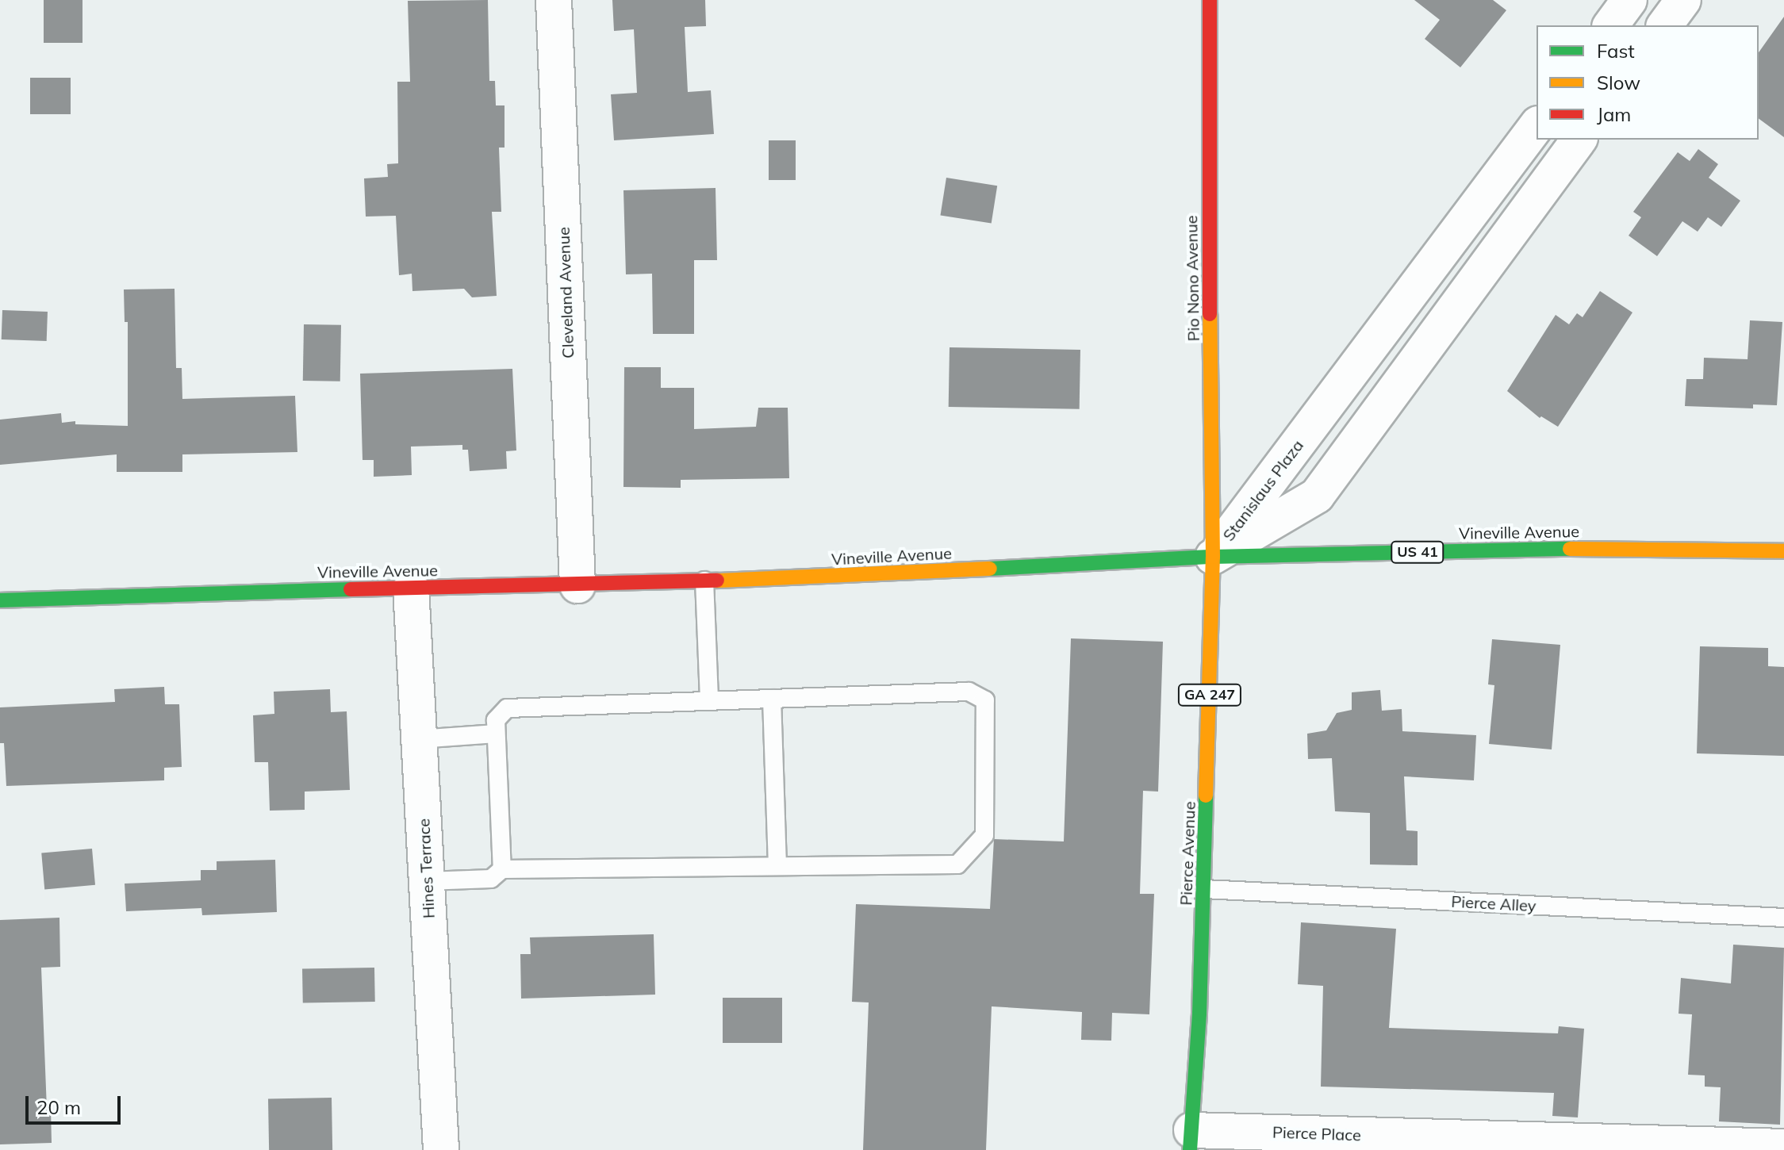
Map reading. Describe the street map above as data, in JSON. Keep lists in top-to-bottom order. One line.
{"streets":{"main road":["Pio Nono Avenue","Vineville Avenue","US 41","GA 247","Pierce Avenue"],"street":["Cleveland Avenue","Stanislaus Plaza","Hines Terrace","Pierce Place"],"lane":["Pierce Alley"]},"crossings":[["Pio Nono Avenue","Stanislaus Plaza"],["Pio Nono Avenue","Vineville Avenue"],["Pio Nono Avenue","Pierce Avenue"],["Cleveland Avenue","Vineville Avenue"],["Stanislaus Plaza","Vineville Avenue"],["Stanislaus Plaza","Pierce Avenue"],["Vineville Avenue","Pierce Avenue"],["Vineville Avenue","Hines Terrace"],["Pierce Avenue","Pierce Alley"],["Pierce Avenue","Pierce Place"]],"legend":["Fast","Slow","Jam"],"scale_bar":"20 m"}
